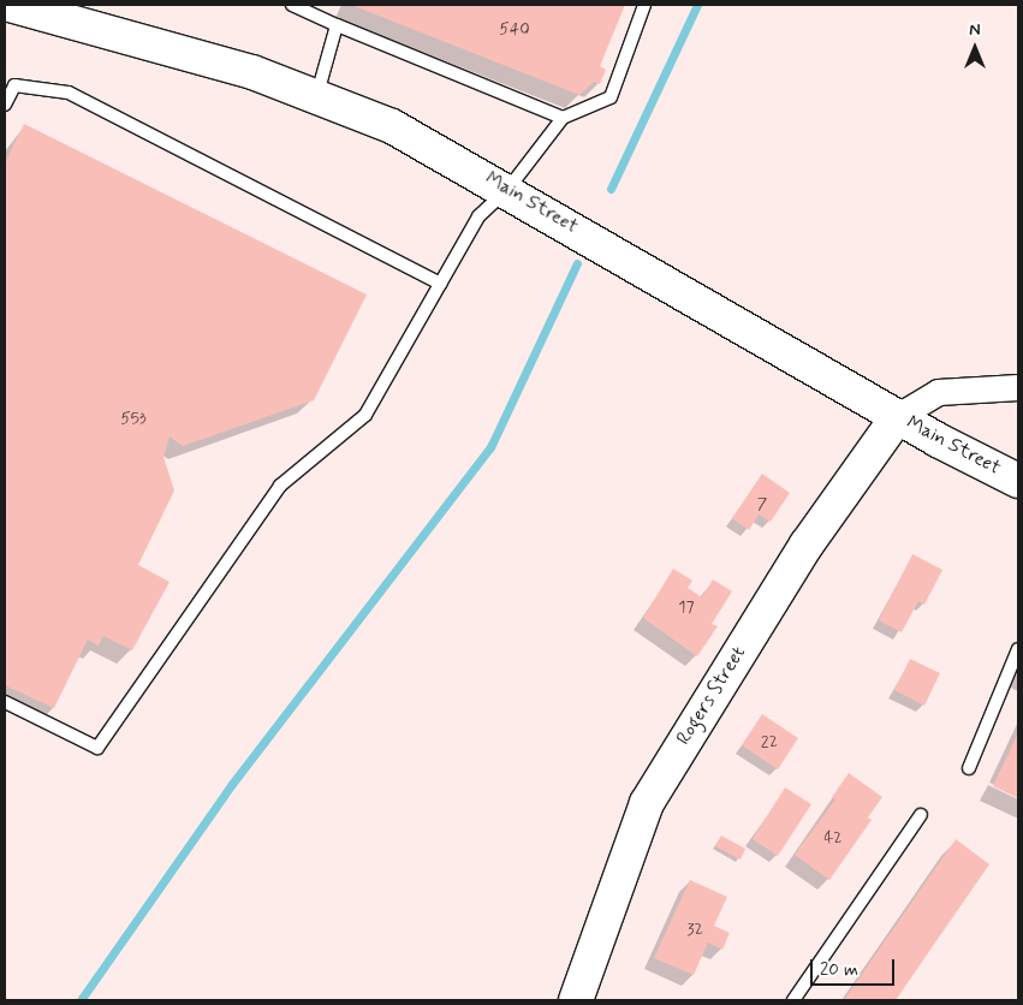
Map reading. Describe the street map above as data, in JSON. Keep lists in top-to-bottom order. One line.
{"streets":{"main road":["Main Street","Rogers Street"]},"crossings":[["Main Street","Rogers Street"]],"house_numbers":["540","553","7","17","22","42","32"],"scale_bar":"20 m","north":"top"}
